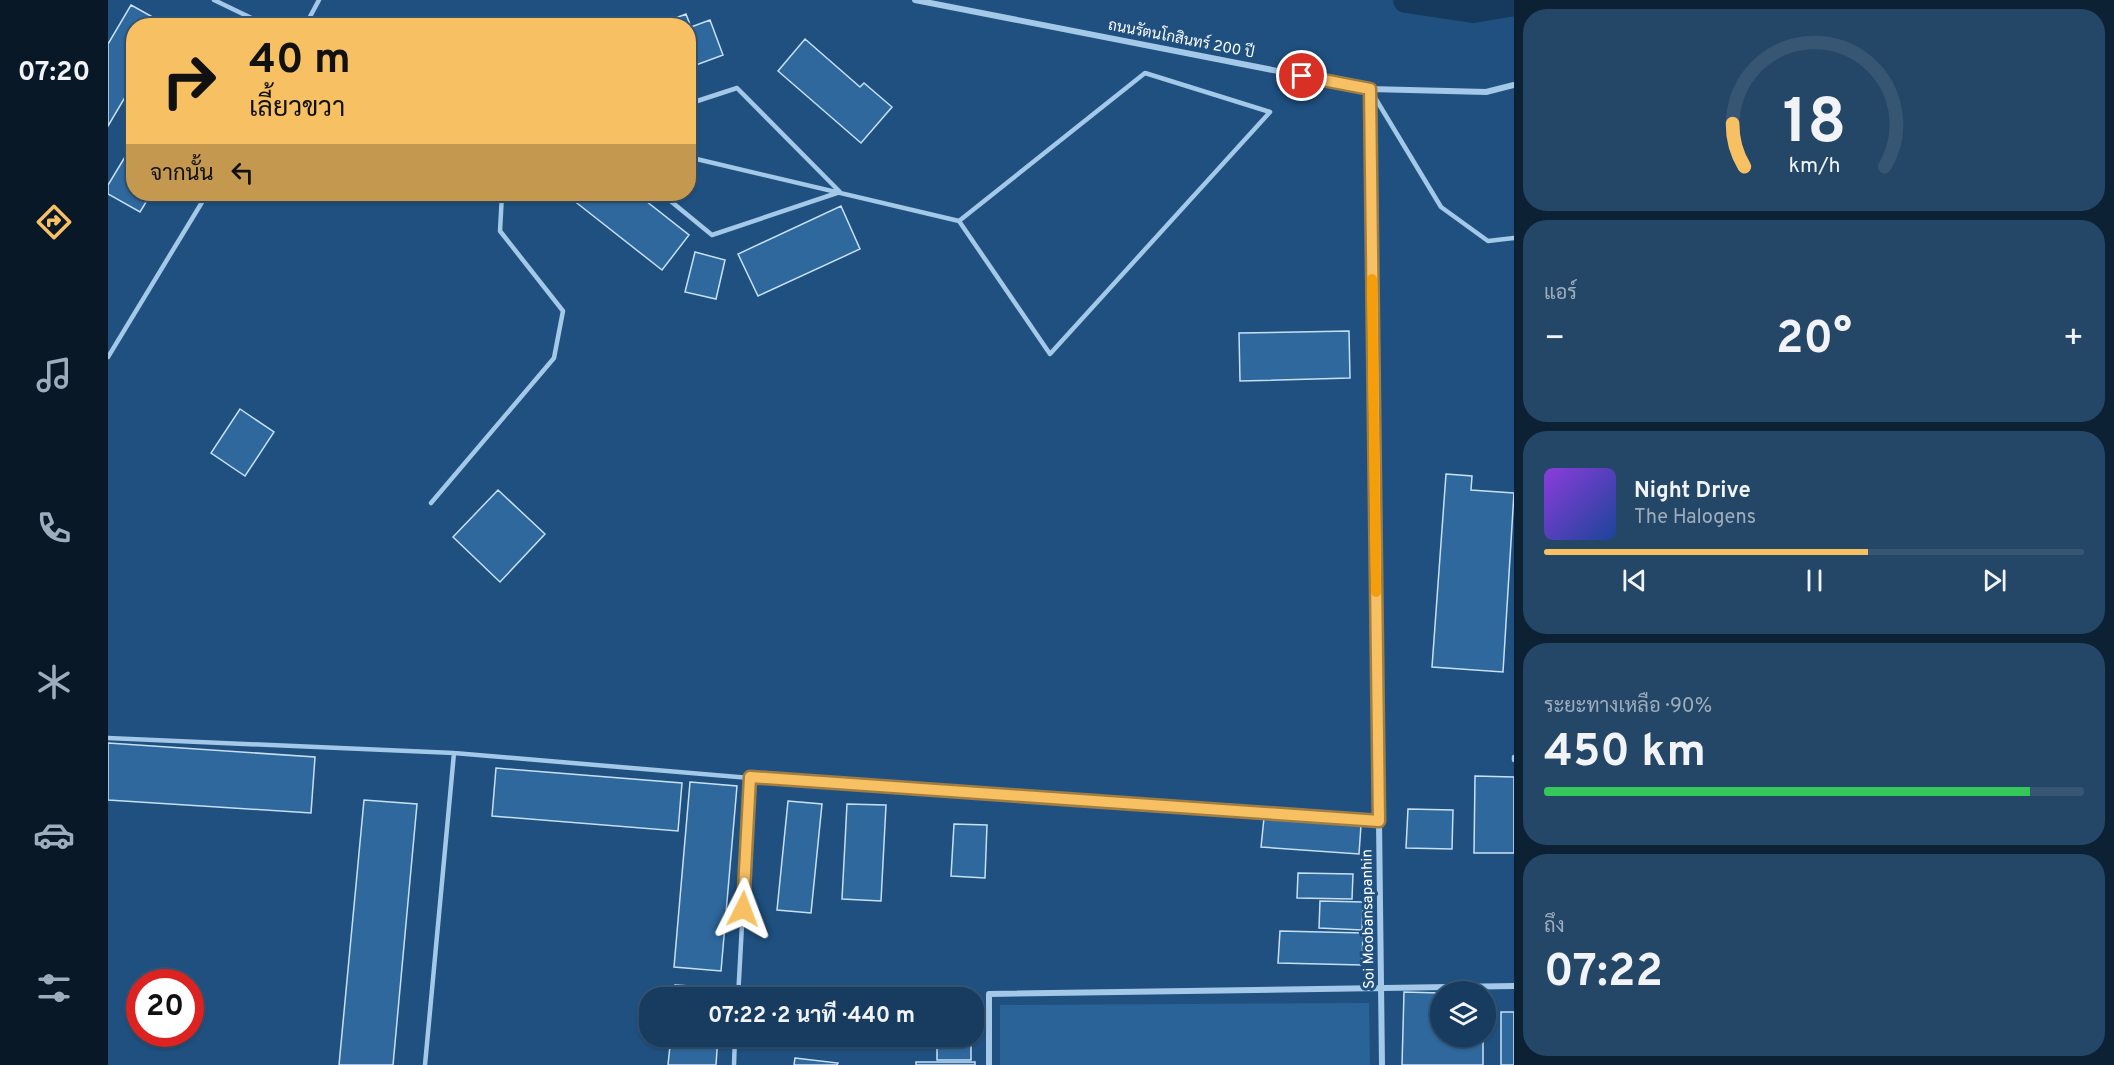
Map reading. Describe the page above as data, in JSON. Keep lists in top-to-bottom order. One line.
{"streets":{"street":["ถนนรัตนโกสินทร์ 200 ปี","Soi Moobansapanhin"]},"crossings":[["ถนนรัตนโกสินทร์ 200 ปี","Soi Moobansapanhin"]],"page":{"tabs":"07:20","turn":["40 m","เลี้ยวขวา"],"then":"จากนั้น","tile":["แอร์",["ระยะทางเหลือ · 90%","450 km"],["ถึง","07:22"]],"heat":["−","20°","+"],"song":["Night Drive","The Halogens"],"limit":"20","trip":"07:22 · 2 นาที · 440 m","gauge":["18","km/h"]}}
